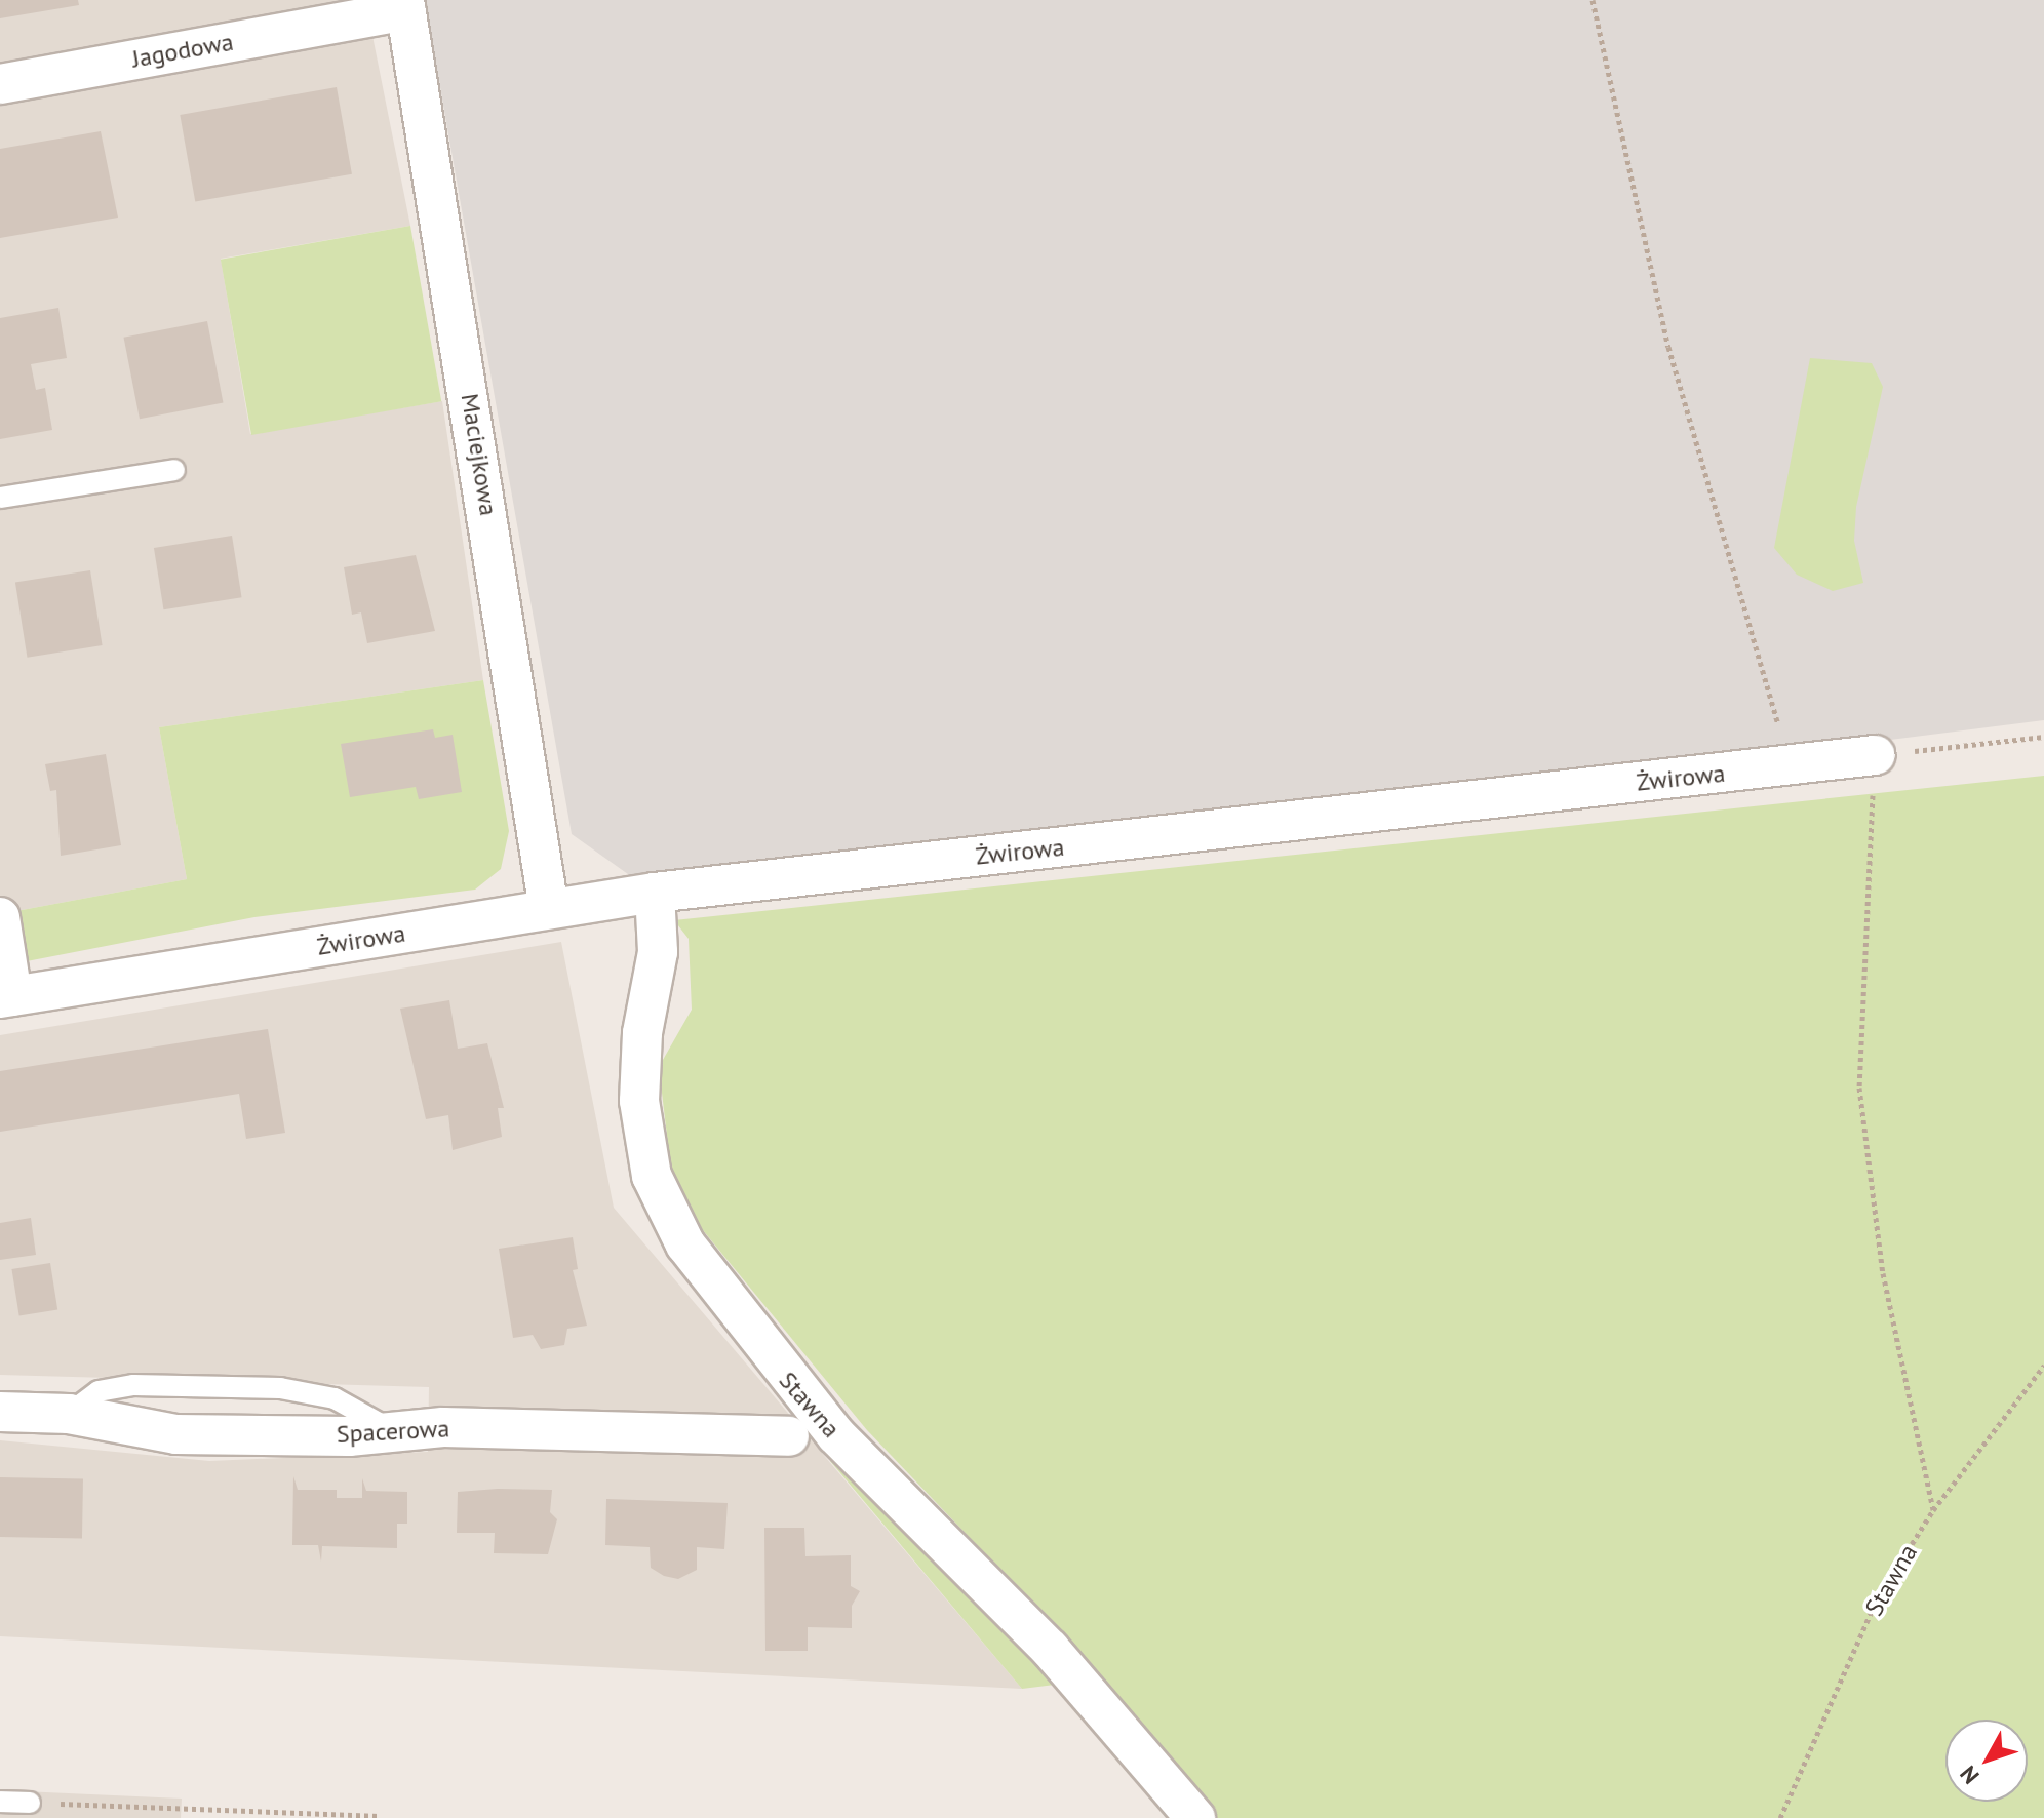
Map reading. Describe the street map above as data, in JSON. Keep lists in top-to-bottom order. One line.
{"streets":{"street":["Jagodowa","Maciejkowa","Żwirowa","Stawna","Spacerowa"]},"crossings":[["Jagodowa","Maciejkowa"],["Maciejkowa","Żwirowa"],["Żwirowa","Stawna"]],"north":"bottom left"}
